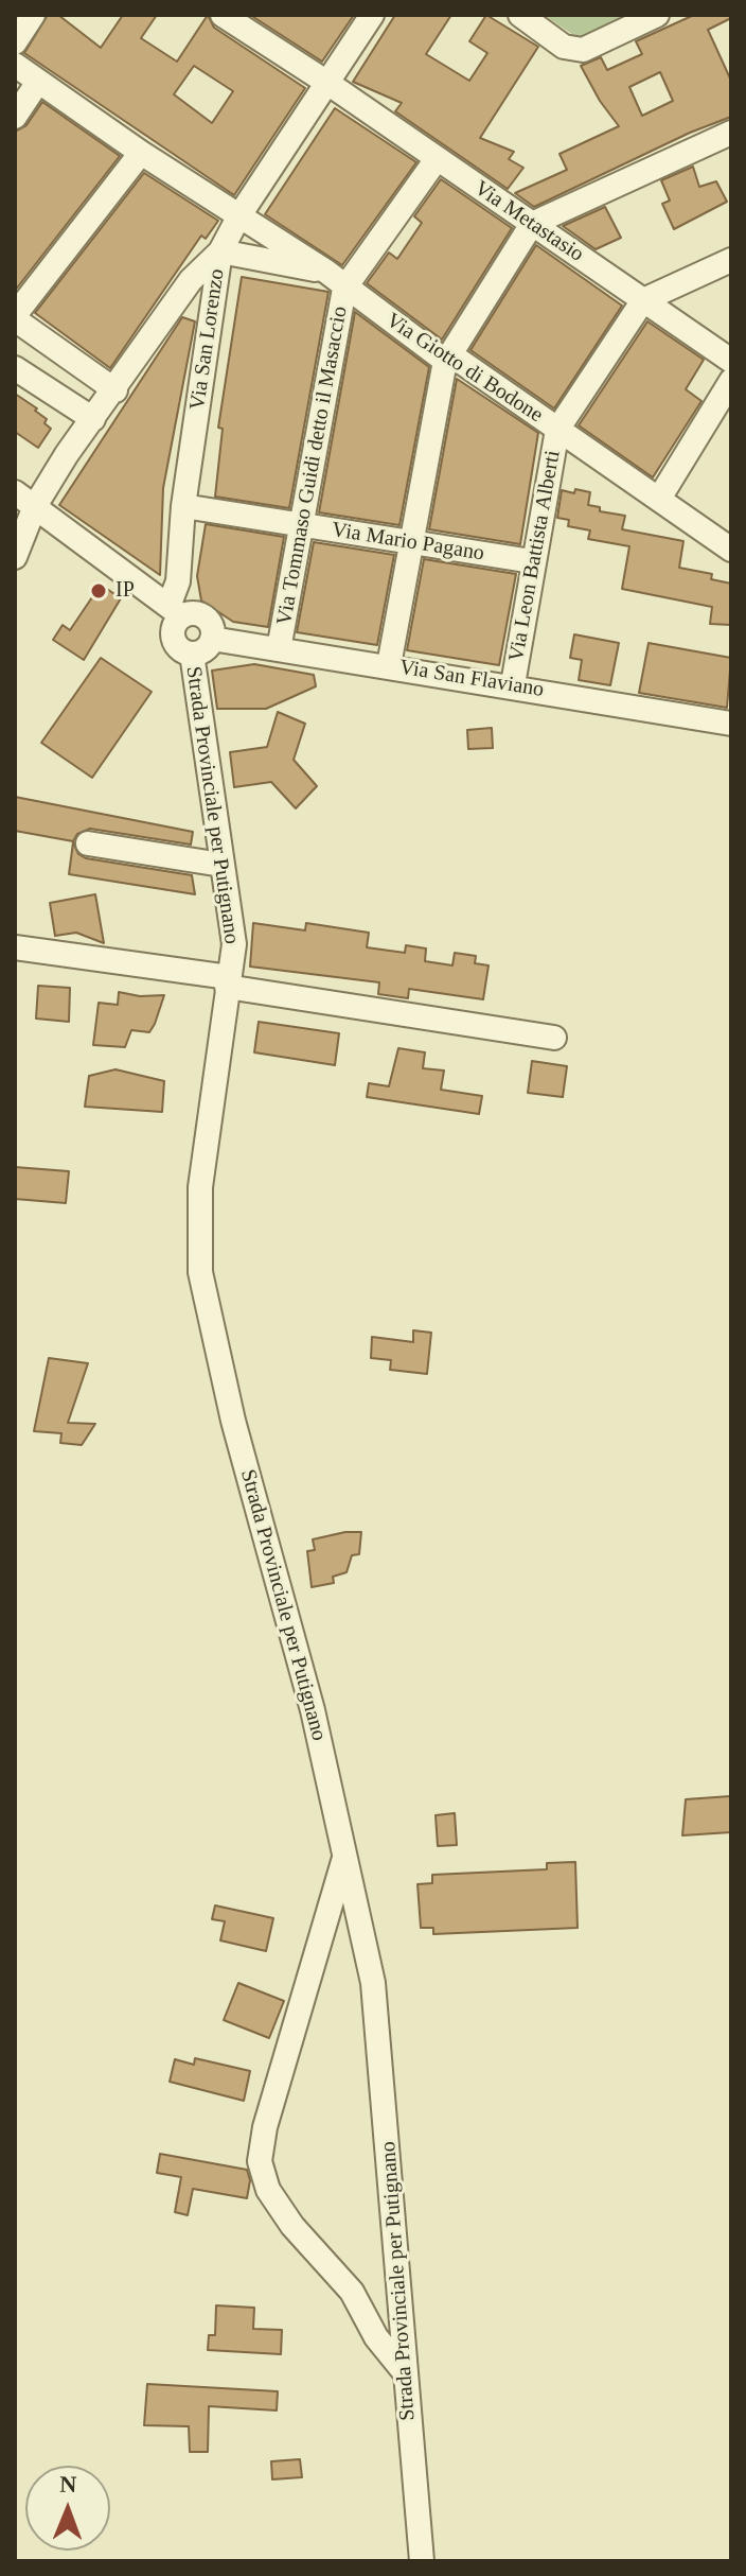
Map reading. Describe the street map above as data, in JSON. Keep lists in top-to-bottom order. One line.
{"streets":{"street":["Via Metastasio","Via San Lorenzo","Via Giotto di Bodone","Via Tommaso Guidi detto il Masaccio","Via Mario Pagano","Via Leon Battista Alberti","Via San Flaviano","Strada Provinciale per Putignano"]},"crossings":[["Via Metastasio","Via San Lorenzo"],["Via Metastasio","Via Tommaso Guidi detto il Masaccio"],["Via Metastasio","Via Leon Battista Alberti"],["Via San Lorenzo","Via Giotto di Bodone"],["Via San Lorenzo","Via Mario Pagano"],["Via Giotto di Bodone","Via Tommaso Guidi detto il Masaccio"],["Via Giotto di Bodone","Via Leon Battista Alberti"],["Via Tommaso Guidi detto il Masaccio","Via Mario Pagano"],["Via Tommaso Guidi detto il Masaccio","Via San Flaviano"],["Via Mario Pagano","Via Leon Battista Alberti"],["Via Leon Battista Alberti","Via San Flaviano"],["Via San Flaviano","Strada Provinciale per Putignano"]],"places":["IP"],"north":"top"}
